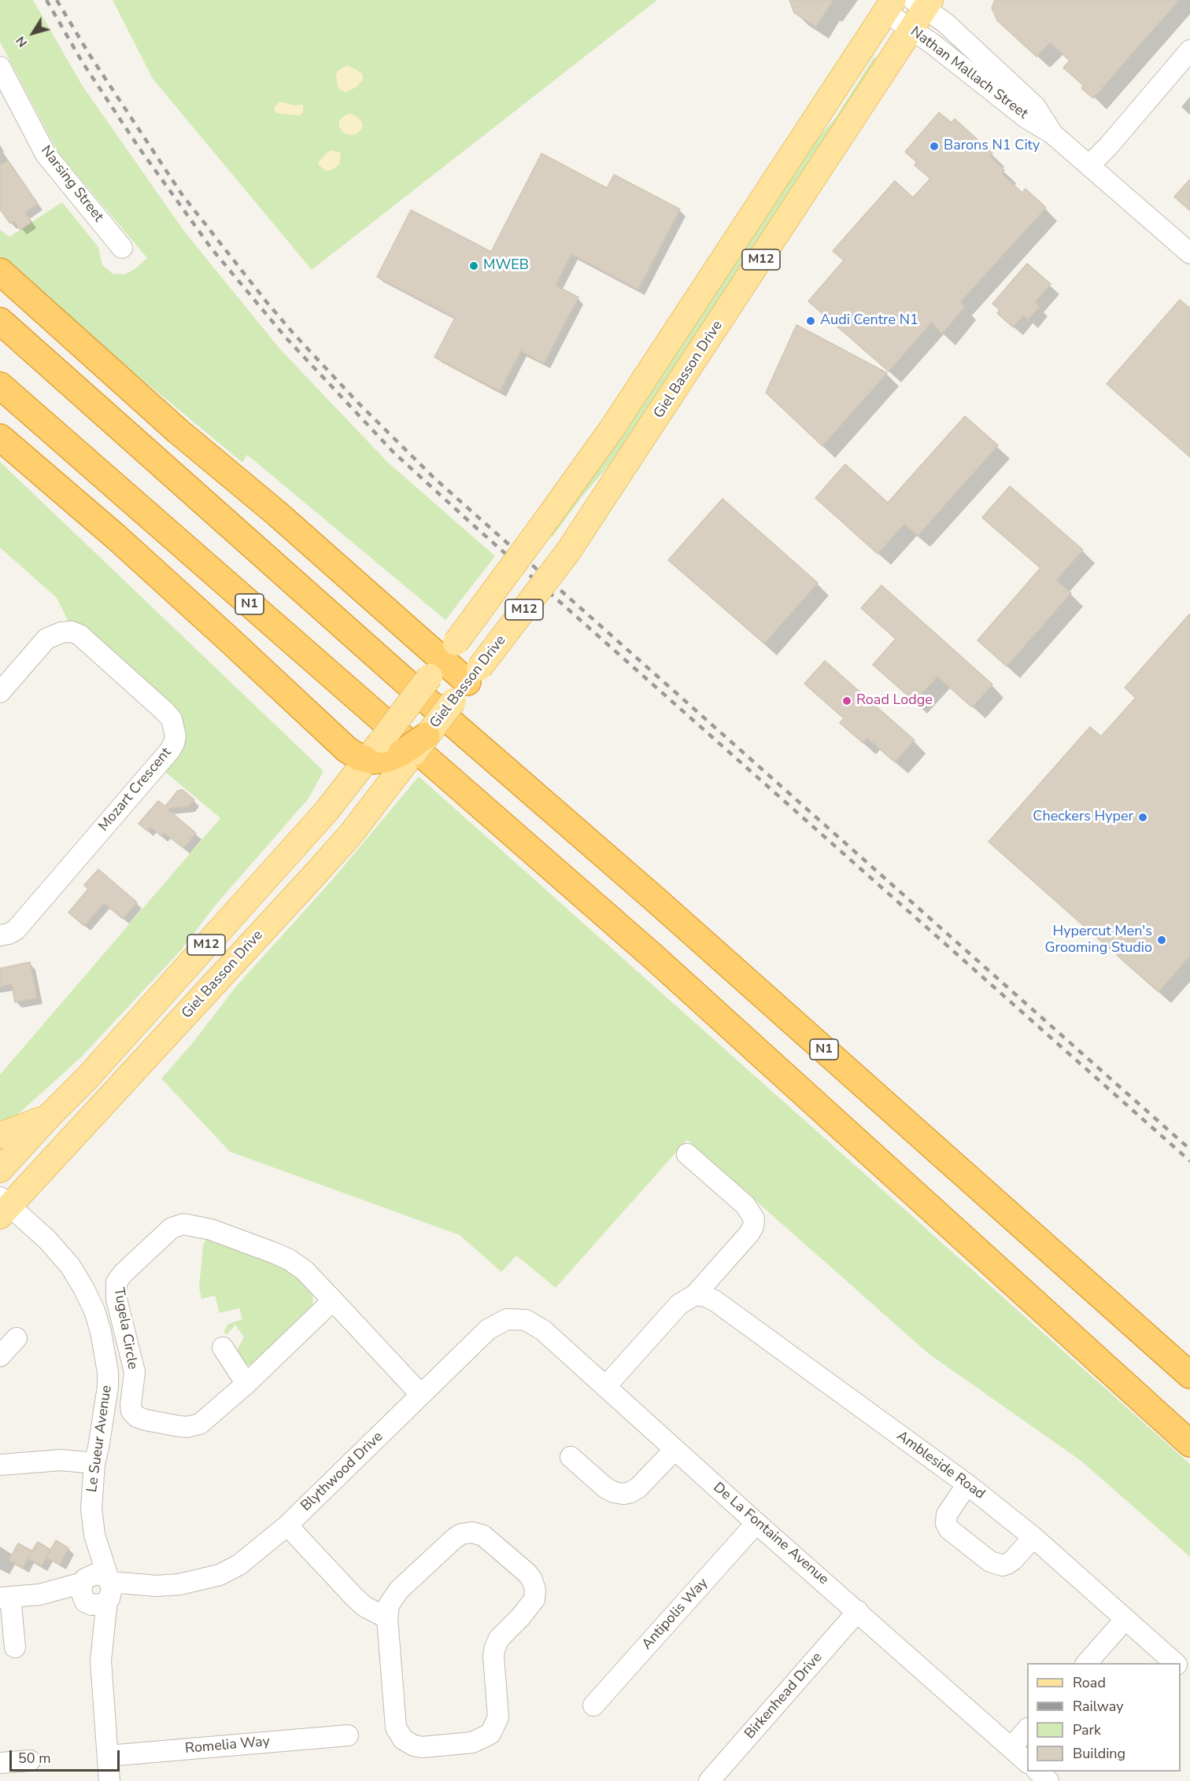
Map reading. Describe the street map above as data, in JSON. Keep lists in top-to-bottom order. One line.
{"streets":{"highway":["N1"],"main road":["M12","Giel Basson Drive"],"street":["Nathan Mallach Street","Narsing Street","Mozart Crescent","Tugela Circle","Le Sueur Avenue","Ambleside Road","Blythwood Drive","De La Fontaine Avenue","Antipolis Way","Birkenhead Drive","Romelia Way"]},"crossings":[["Nathan Mallach Street","Giel Basson Drive"],["Giel Basson Drive","Le Sueur Avenue"],["Tugela Circle","Blythwood Drive"],["Le Sueur Avenue","Blythwood Drive"],["Le Sueur Avenue","Romelia Way"],["Blythwood Drive","De La Fontaine Avenue"],["De La Fontaine Avenue","Antipolis Way"],["De La Fontaine Avenue","Birkenhead Drive"]],"places":["Barons N1 City","MWEB","Audi Centre N1","Road Lodge","Checkers Hyper","Hypercut Men's Grooming Studio"],"legend":["Road","Railway","Park","Building"],"scale_bar":"50 m","north":"bottom left"}
